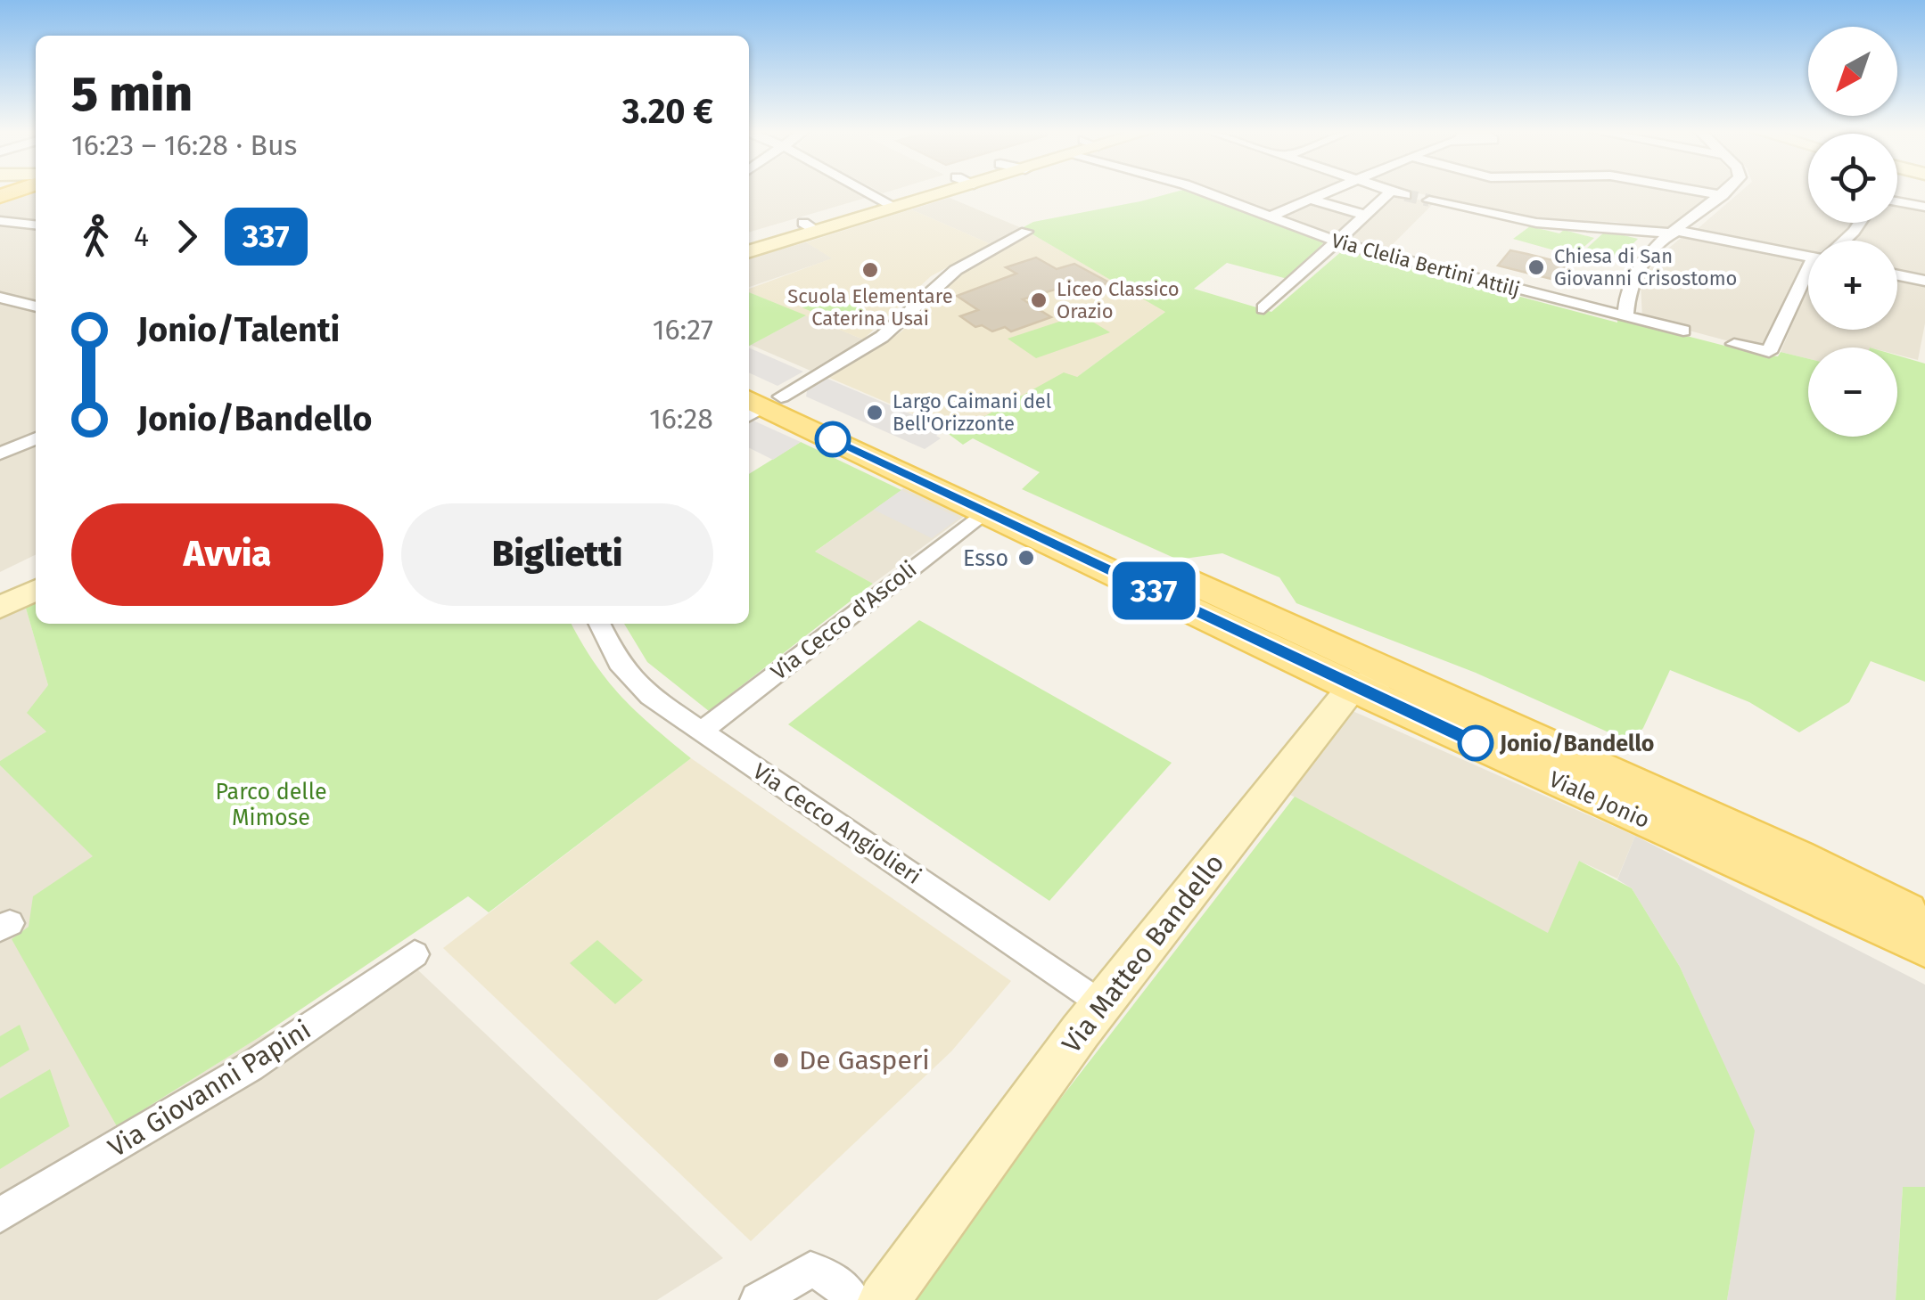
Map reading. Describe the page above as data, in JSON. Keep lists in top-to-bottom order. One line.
{"streets":{"main road":["Viale Jonio"],"street":["Via Clelia Bertini Attilj","Via Cecco d'Ascoli","Via Cecco Angiolieri","Via Matteo Bandello","Via Giovanni Papini"]},"crossings":[["Via Cecco d'Ascoli","Viale Jonio"],["Via Cecco d'Ascoli","Via Cecco Angiolieri"],["Viale Jonio","Via Matteo Bandello"],["Via Cecco Angiolieri","Via Matteo Bandello"]],"parks":["Parco delle Mimose"],"places":["Chiesa di San Giovanni Crisostomo","Scuola Elementare Caterina Usai","Liceo Classico Orazio","Largo Caimani del Bell'Orizzonte","Esso","Jonio/Bandello","De Gasperi"],"lines":["bus line 337"],"north":"bottom left","page":{"on_map":"337","map_buttons":["+","−"],"heading":["5 min","16:23 – 16:28 · Bus","3.20 €"],"legs":["4","337"],"list":[{"name":"Jonio/Talenti","value":"16:27"},{"name":"Jonio/Bandello","value":"16:28"}],"buttons":["Avvia","Biglietti"]}}
